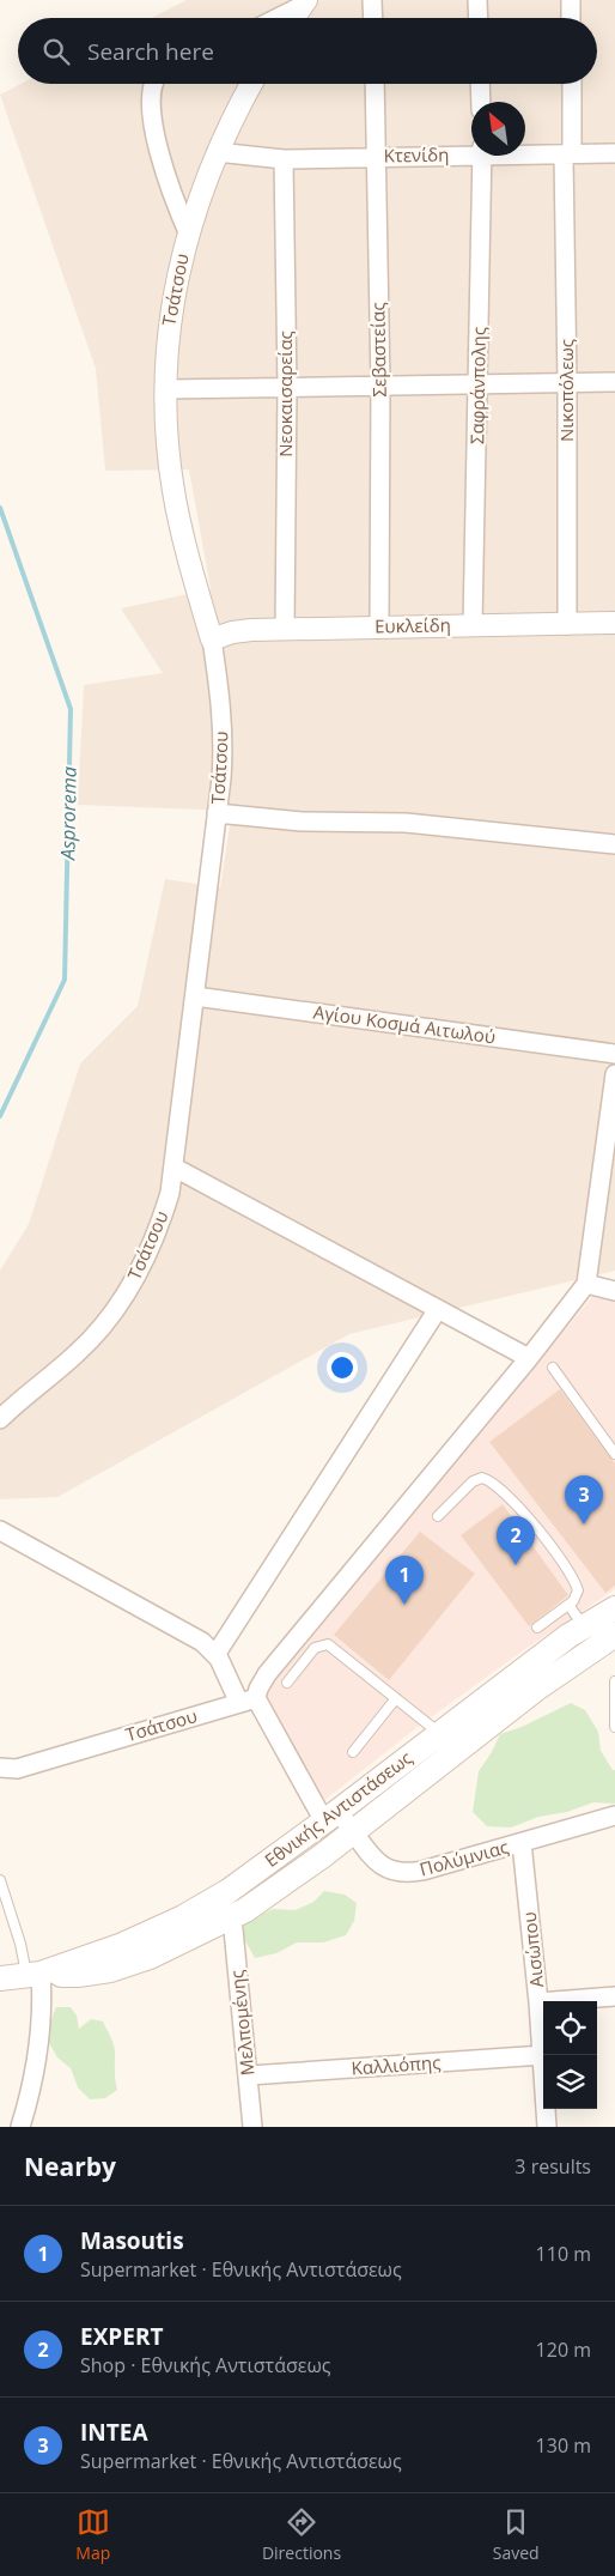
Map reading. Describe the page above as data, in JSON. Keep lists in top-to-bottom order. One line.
{"streets":{"main road":["Εθνικής Αντιστάσεως"],"street":["Κτενίδη","Τσάτσου","Σεβαστείας","Σαφράνπολης","Νικοπόλεως","Νεοκαισαρείας","Ευκλείδη","Αγίου Κοσμά Αιτωλού","Πολύμνιας","Αισώπου","Μελπομένης","Καλλιόπης"]},"crossings":[["Κτενίδη","Τσάτσου"],["Κτενίδη","Σεβαστείας"],["Κτενίδη","Νικοπόλεως"],["Κτενίδη","Νεοκαισαρείας"],["Τσάτσου","Ευκλείδη"],["Τσάτσου","Αγίου Κοσμά Αιτωλού"],["Σεβαστείας","Ευκλείδη"],["Σαφράνπολης","Ευκλείδη"],["Νικοπόλεως","Ευκλείδη"],["Νεοκαισαρείας","Ευκλείδη"],["Εθνικής Αντιστάσεως","Πολύμνιας"],["Εθνικής Αντιστάσεως","Μελπομένης"],["Πολύμνιας","Αισώπου"],["Αισώπου","Καλλιόπης"],["Μελπομένης","Καλλιόπης"]],"water":["Asprorema"],"north":"top left","page":{"search":"Search here","pins":["3","2","1"],"heading":["Nearby","3 results"],"list":[{"mark":"1","name":"Masoutis","note":"Supermarket · Εθνικής Αντιστάσεως","value":"110 m"},{"mark":"2","name":"EXPERT","note":"Shop · Εθνικής Αντιστάσεως","value":"120 m"},{"mark":"3","name":"INTEA","note":"Supermarket · Εθνικής Αντιστάσεως","value":"130 m"}],"nav":["Map","Directions","Saved"]}}
